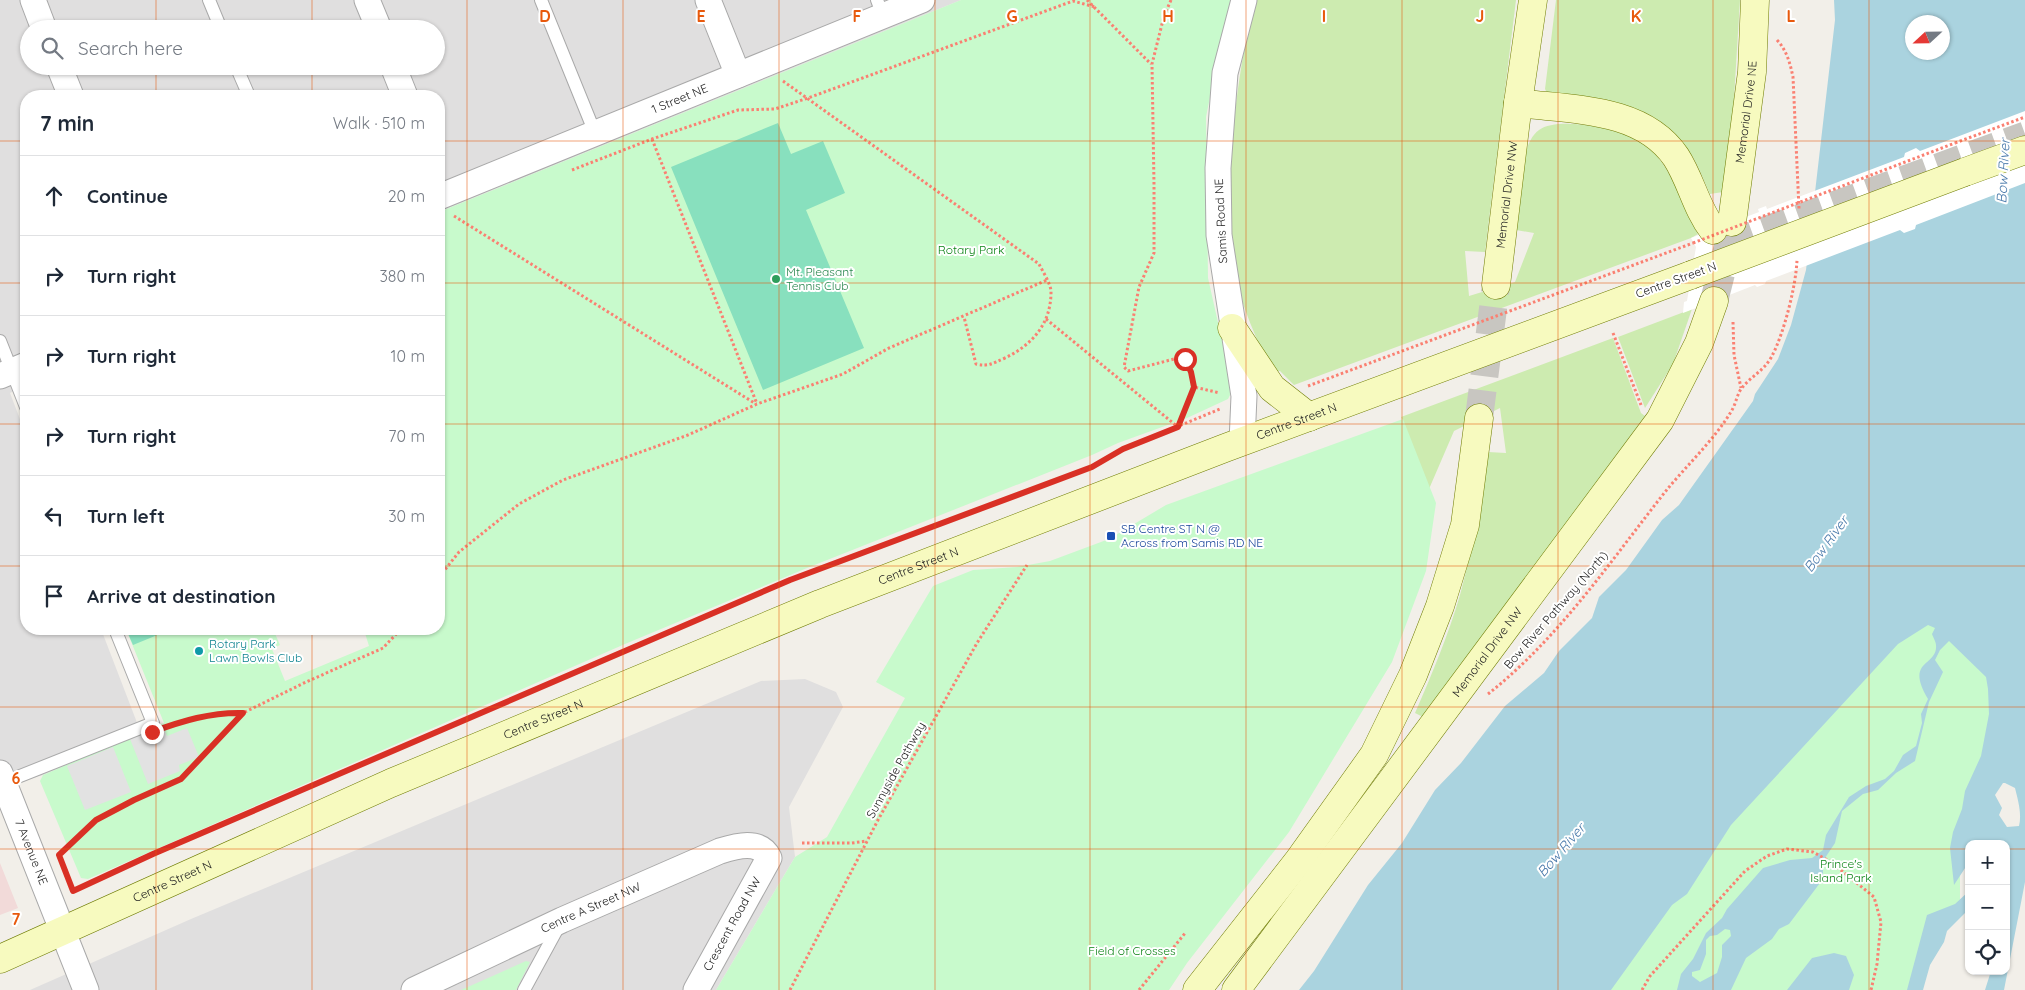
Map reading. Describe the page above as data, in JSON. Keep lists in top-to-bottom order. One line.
{"streets":{"main road":["Memorial Drive NE","Memorial Drive NW","Centre Street N"],"street":["1 Street NE","Samis Road NE","7 Avenue NE","Centre A Street NW","Crescent Road NW"],"path":["Bow River Pathway (North)","Sunnyside Pathway"]},"crossings":[["Memorial Drive NW","Bow River Pathway (North)"],["Samis Road NE","Centre Street N"],["Centre Street N","7 Avenue NE"],["Centre A Street NW","Crescent Road NW"]],"water":["Bow River"],"parks":["Rotary Park","Prince's Island Park","Field of Crosses"],"places":{"other":["Mt. Pleasant Tennis Club","Rotary Park Lawn Bowls Club"],"transit":["SB Centre ST N @ Across from Samis RD NE"]},"north":"left","page":{"search":"Search here","heading":["7 min","Walk · 510 m"],"list":[["Continue","20 m"],["Turn right","380 m"],["Turn right","10 m"],["Turn right","70 m"],["Turn left","30 m"],"Arrive at destination"],"map_buttons":["+","−"]},"grid":{"columns":["D","E","F","G","H","I","J","K","L"],"rows":["6","7"]}}
